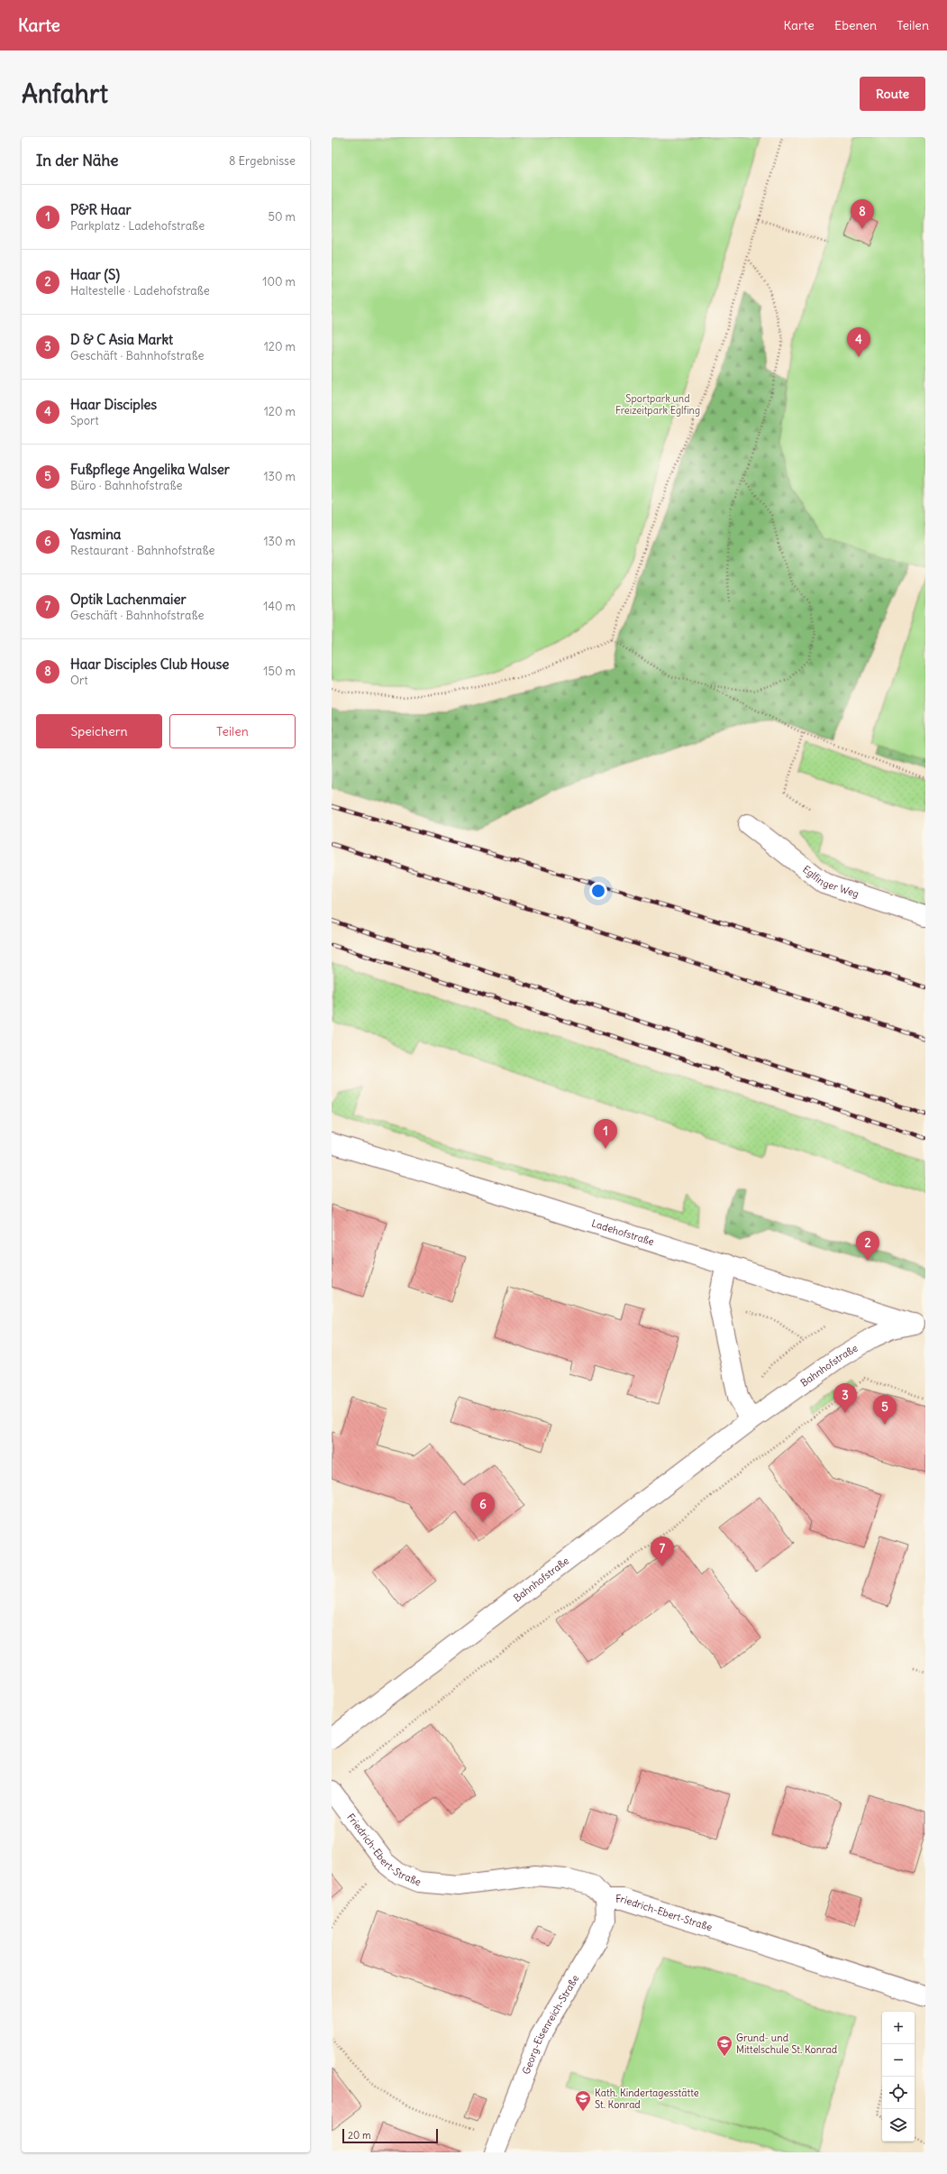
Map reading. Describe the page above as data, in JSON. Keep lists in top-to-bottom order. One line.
{"streets":{"street":["Eglfinger Weg","Ladehofstraße","Bahnhofstraße","Friedrich-Ebert-Straße","Georg-Eisenreich-Straße"]},"crossings":[["Ladehofstraße","Bahnhofstraße"],["Friedrich-Ebert-Straße","Georg-Eisenreich-Straße"]],"parks":["Sportpark und Freizeitpark Eglfing"],"places":{"school or university":["Grund- und Mittelschule St. Konrad","Kath. Kindertagesstätte St. Konrad"]},"scale_bar":"20 m","page":{"header":"Karte","nav":["Karte","Ebenen","Teilen"],"buttons":["Route",["Speichern","Teilen"]],"title":"Anfahrt","heading":["In der Nähe","8 Ergebnisse"],"list":[{"mark":"1","name":"P&R Haar","note":"Parkplatz · Ladehofstraße","value":"50 m"},{"mark":"2","name":"Haar (S)","note":"Haltestelle · Ladehofstraße","value":"100 m"},{"mark":"3","name":"D & C Asia Markt","note":"Geschäft · Bahnhofstraße","value":"120 m"},{"mark":"4","name":"Haar Disciples","note":"Sport","value":"120 m"},{"mark":"5","name":"Fußpflege Angelika Walser","note":"Büro · Bahnhofstraße","value":"130 m"},{"mark":"6","name":"Yasmina","note":"Restaurant · Bahnhofstraße","value":"130 m"},{"mark":"7","name":"Optik Lachenmaier","note":"Geschäft · Bahnhofstraße","value":"140 m"},{"mark":"8","name":"Haar Disciples Club House","note":"Ort","value":"150 m"}],"pins":["8","4","1","2","3","5","6","7"],"map_buttons":["+","−"],"scale":"20 m"}}
